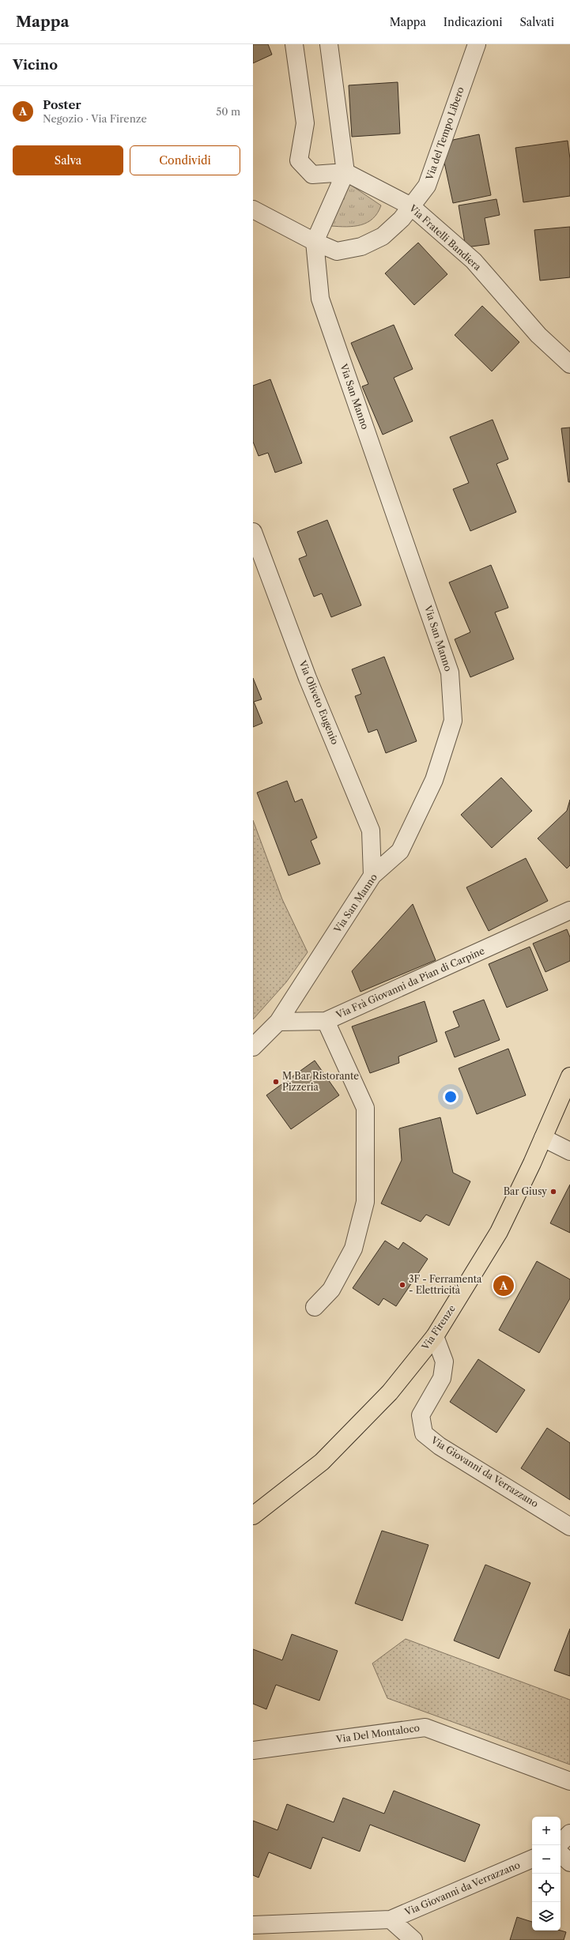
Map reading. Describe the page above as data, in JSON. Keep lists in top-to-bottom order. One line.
{"streets":{"main road":["Via Firenze"],"street":["Via del Tempo Libero","Via Fratelli Bandiera","Via San Manno","Via Oliveto Eugenio","Via Frà Giovanni da Pian di Carpine","Via Giovanni da Verrazzano","Via Del Montaloco"]},"crossings":[["Via del Tempo Libero","Via Fratelli Bandiera"],["Via del Tempo Libero","Via San Manno"],["Via San Manno","Via Oliveto Eugenio"],["Via San Manno","Via Frà Giovanni da Pian di Carpine"],["Via Firenze","Via Giovanni da Verrazzano"]],"places":["M Bar Ristorante Pizzeria","Bar Giusy","3F - Ferramenta - Elettricità"],"page":{"header":"Mappa","nav":["Mappa","Indicazioni","Salvati"],"heading":"Vicino","list":[{"mark":"A","name":"Poster","note":"Negozio · Via Firenze","value":"50 m"}],"buttons":["Salva","Condividi"],"pins":"A","map_buttons":["+","−"]}}
